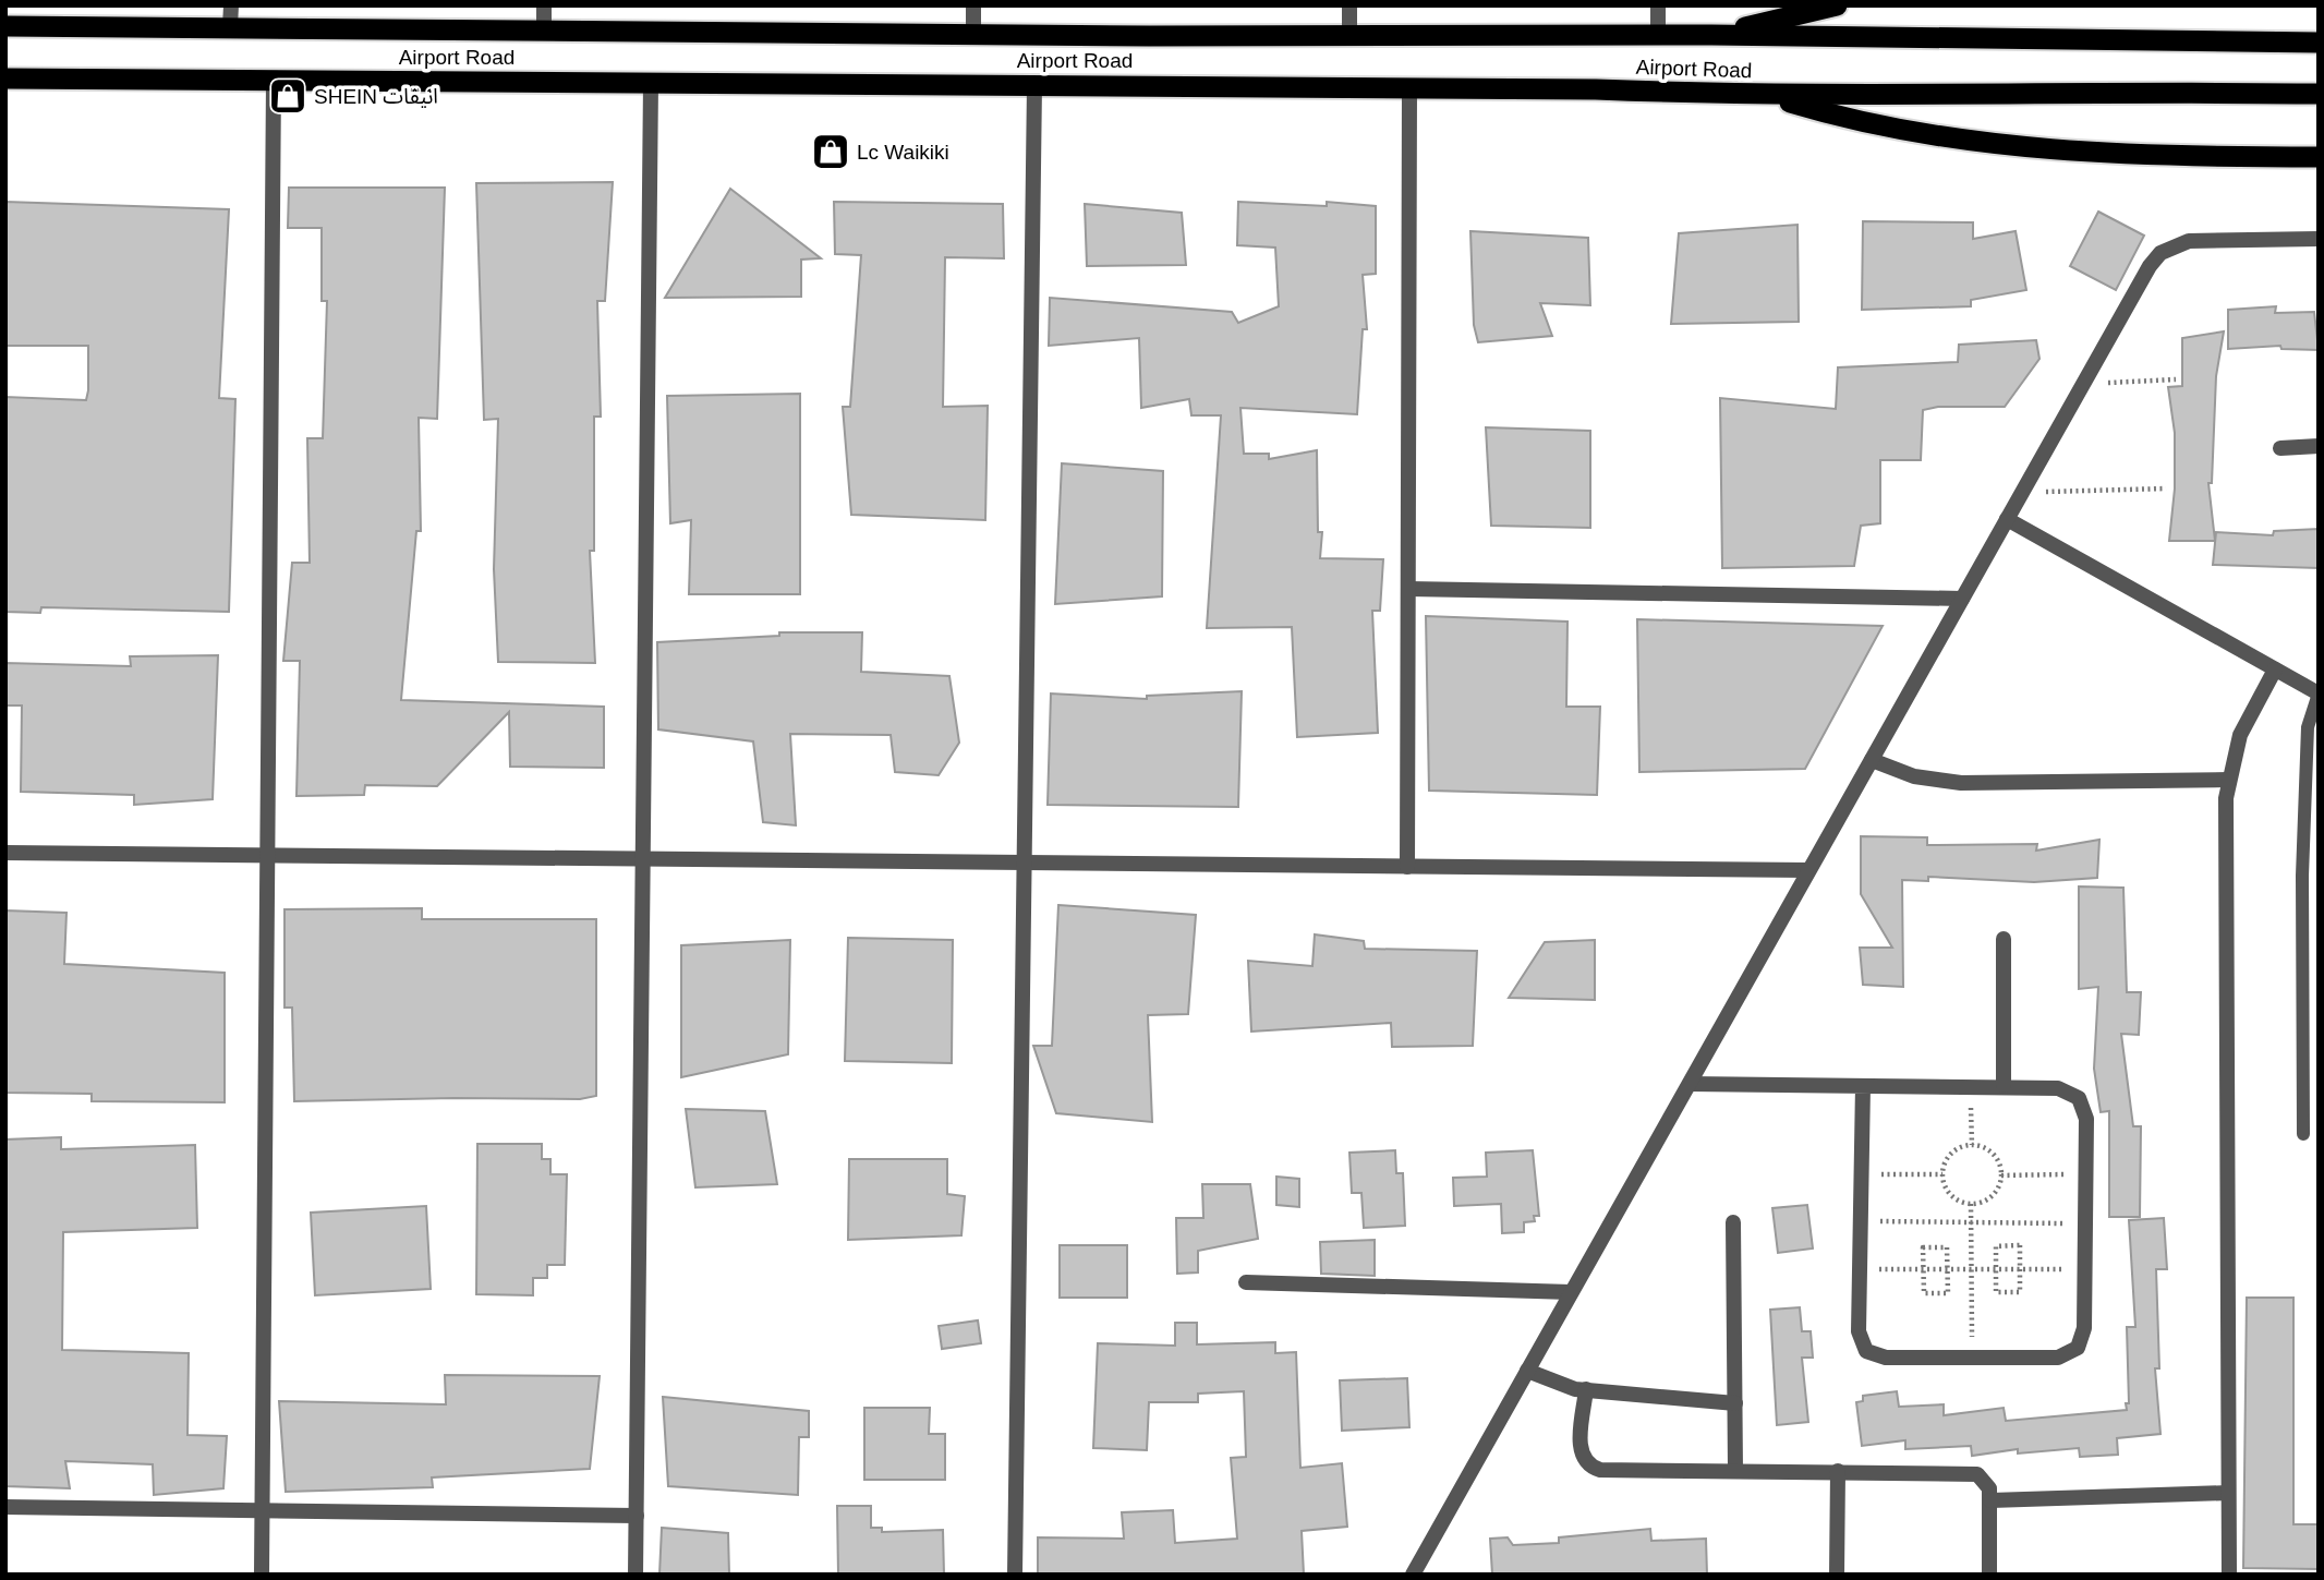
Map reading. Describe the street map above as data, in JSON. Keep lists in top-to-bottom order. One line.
{"streets":{"highway":["Airport Road"]},"places":{"shop":["SHEIN انيقات","Lc Waikiki"]}}
